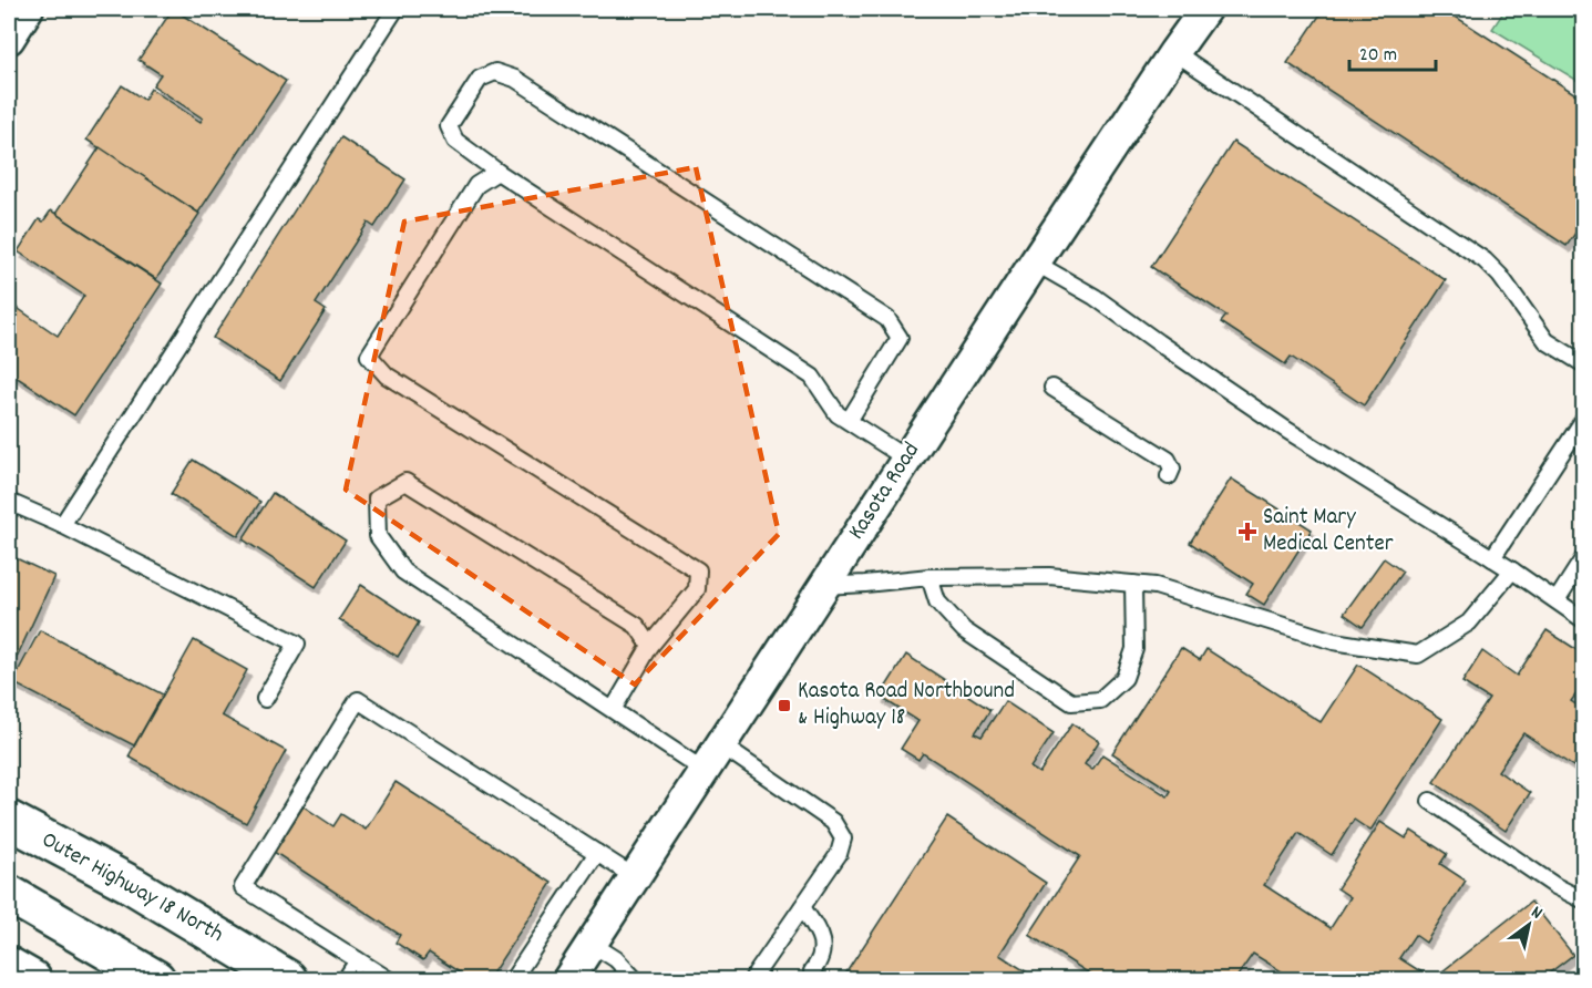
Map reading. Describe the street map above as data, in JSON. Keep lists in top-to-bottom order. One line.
{"streets":{"street":["Kasota Road","Outer Highway 18 North"]},"places":{"health":["Saint Mary Medical Center"],"transit":["Kasota Road Northbound & Highway 18"]},"scale_bar":"20 m","north":"top right"}
